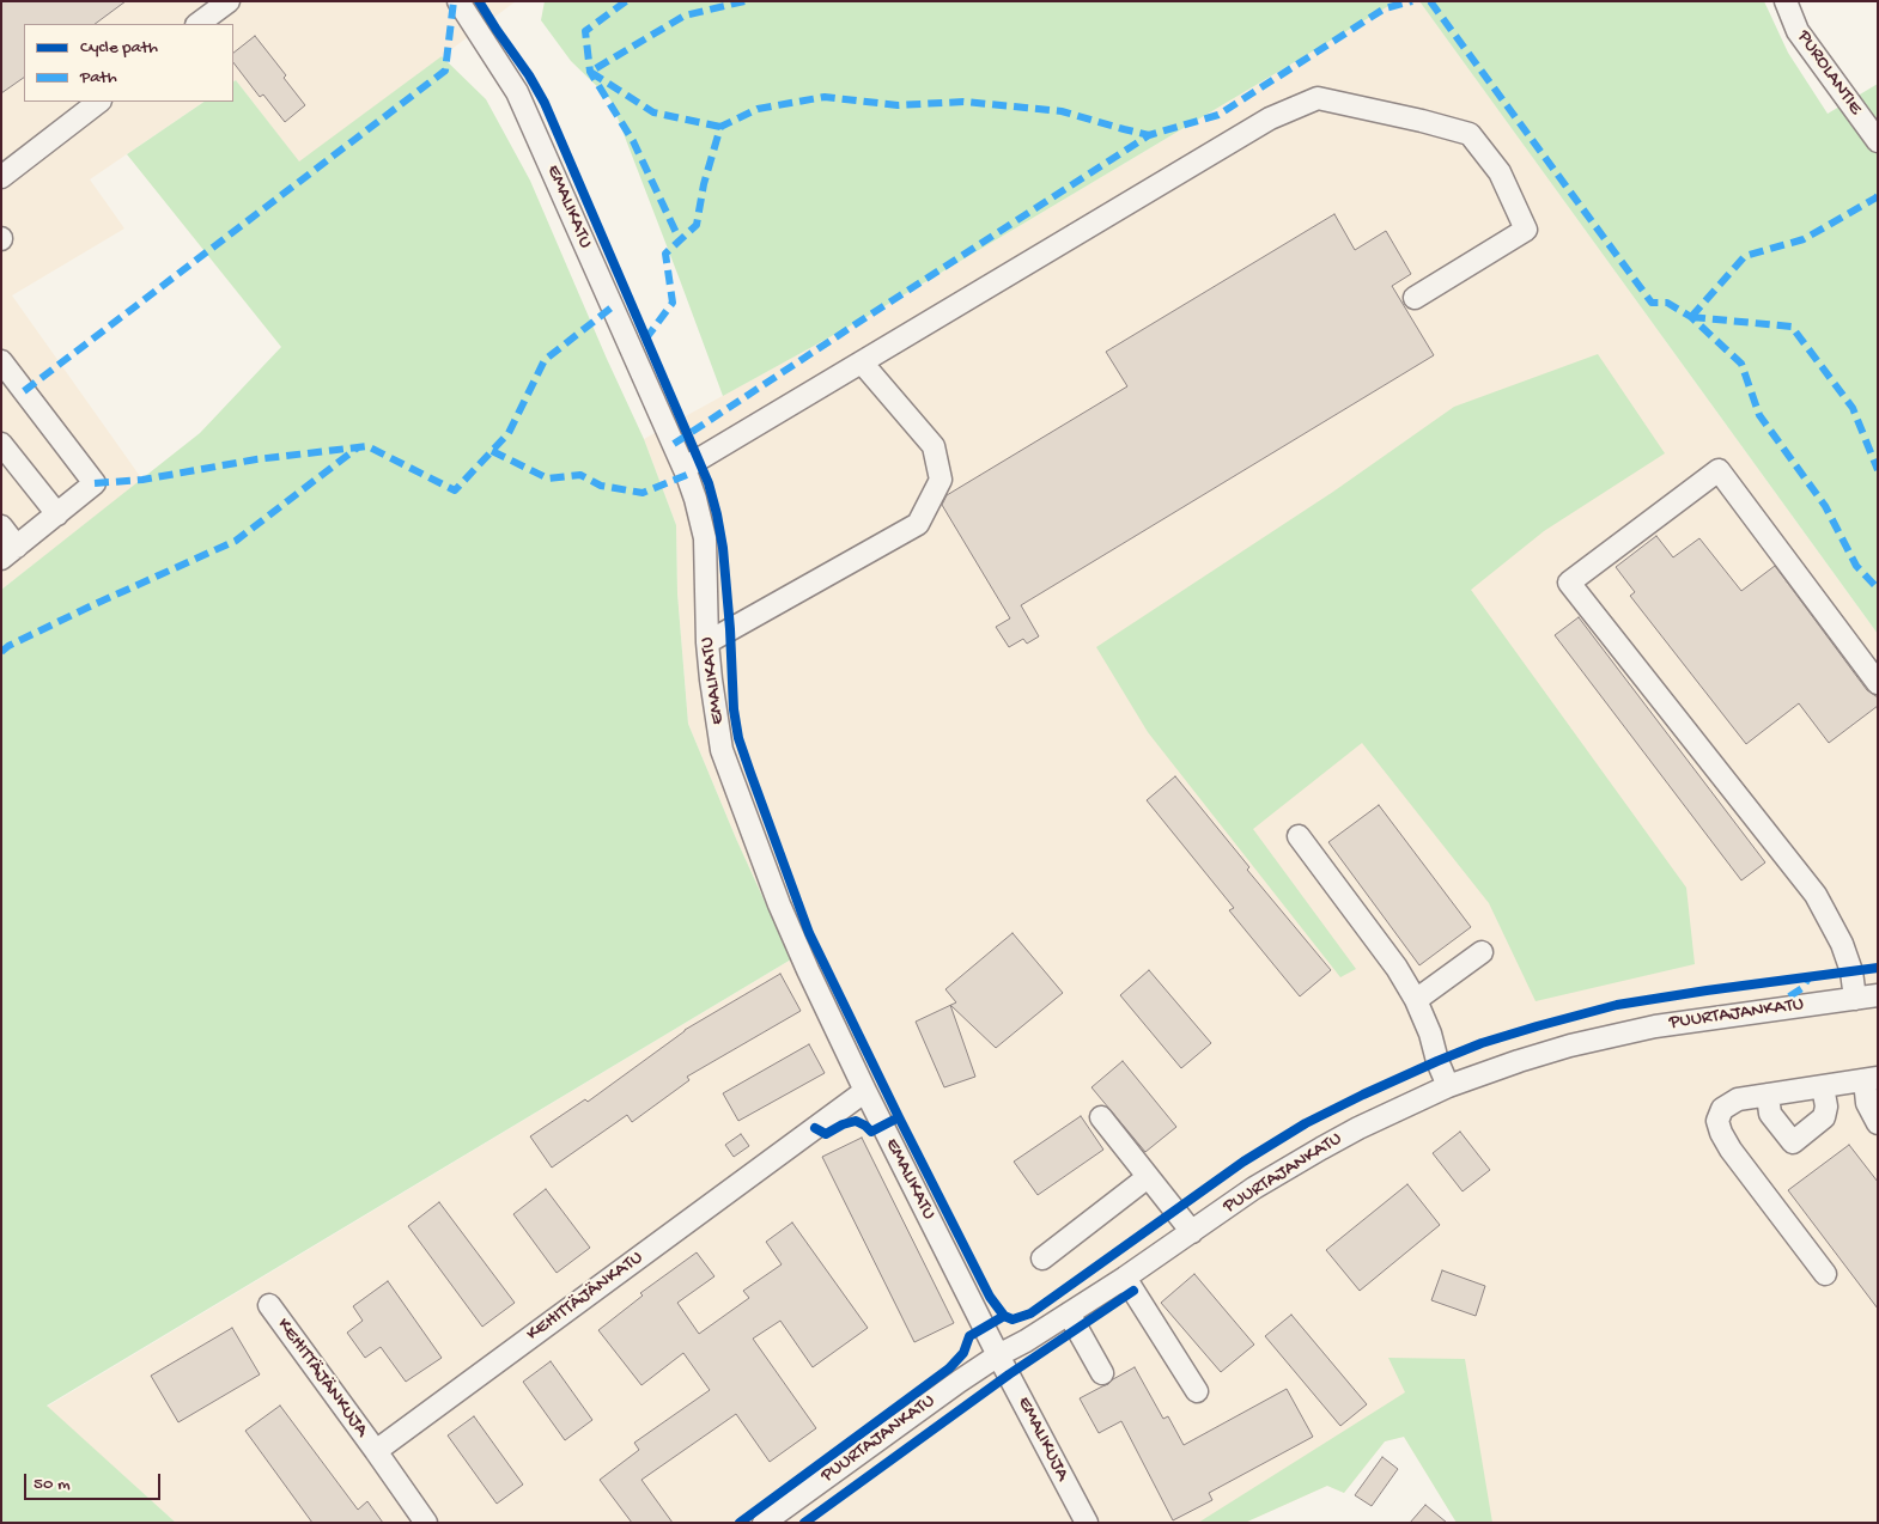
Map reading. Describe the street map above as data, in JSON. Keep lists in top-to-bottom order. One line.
{"streets":{"street":["PUROLANTIE","EMALIKATU","PUURTAJANKATU","KEHITTÄJÄNKATU","KEHITTÄJÄNKUJA","EMALIKUJA"]},"crossings":[["EMALIKATU","PUURTAJANKATU"],["EMALIKATU","KEHITTÄJÄNKATU"],["EMALIKATU","EMALIKUJA"],["PUURTAJANKATU","EMALIKUJA"],["KEHITTÄJÄNKATU","KEHITTÄJÄNKUJA"]],"legend":["Cycle path","Path"],"scale_bar":"50 m"}
